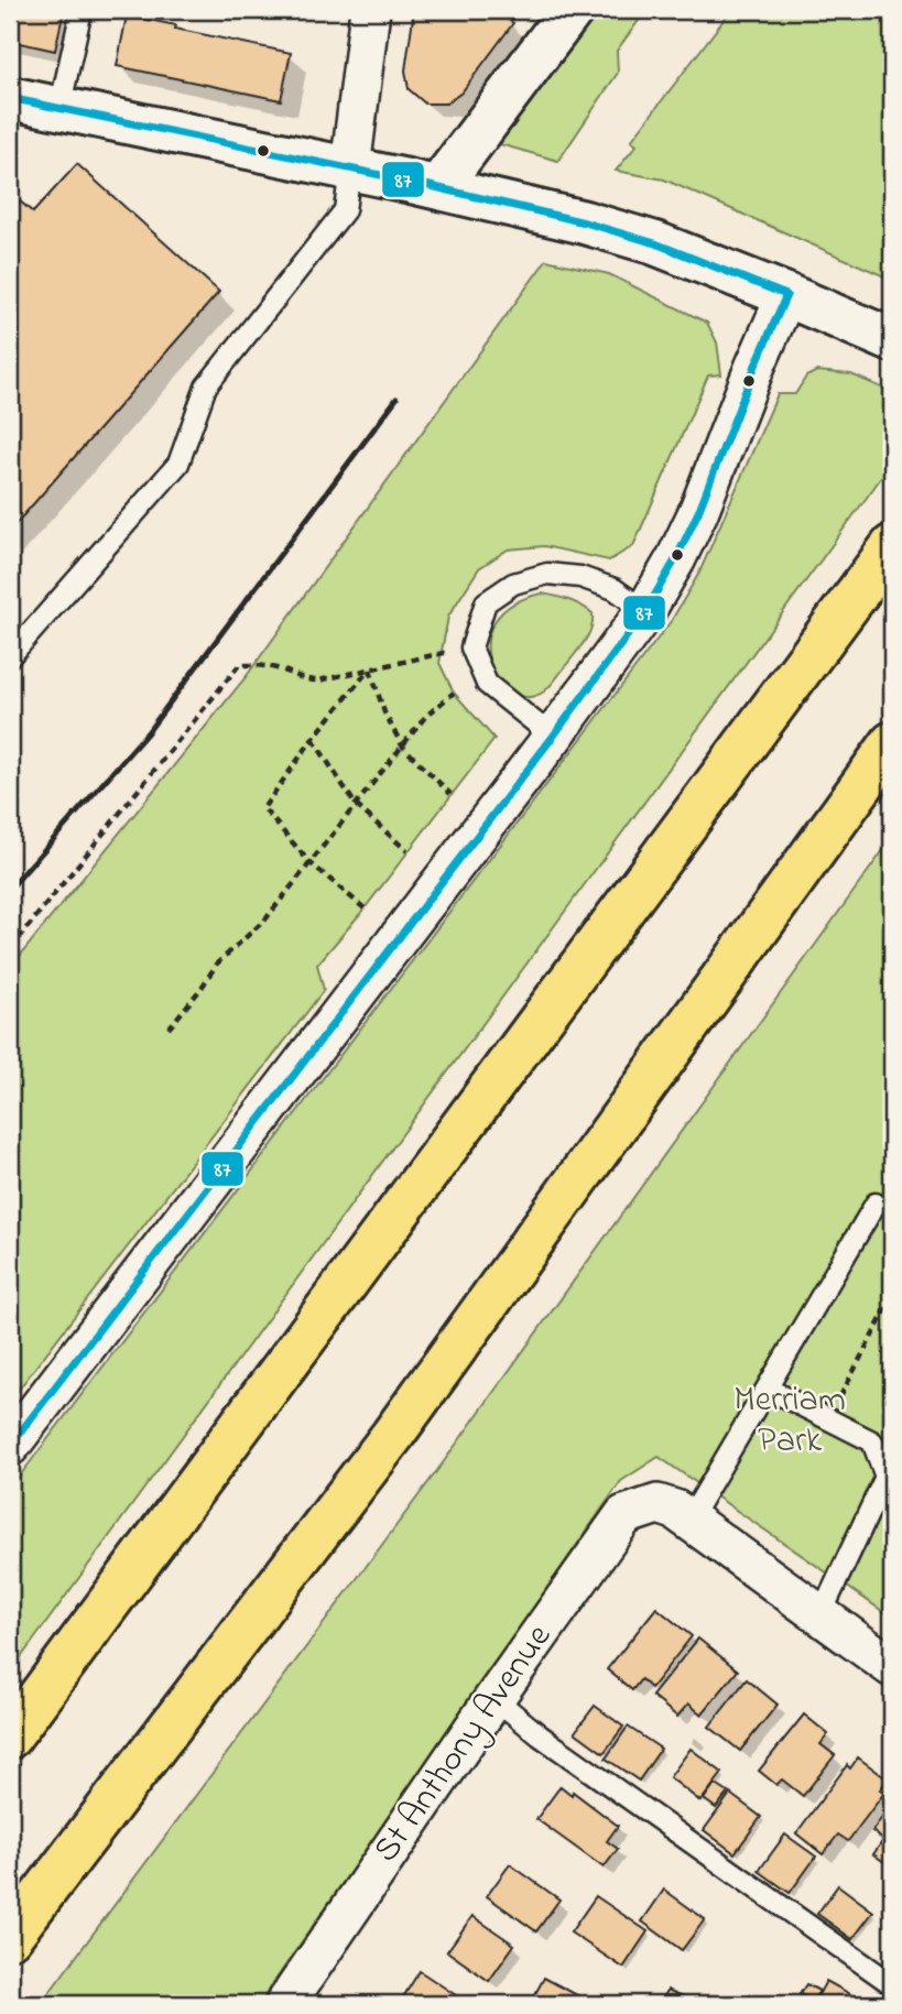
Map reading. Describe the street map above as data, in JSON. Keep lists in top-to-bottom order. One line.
{"streets":{"street":["St Anthony Avenue"]},"parks":["Merriam Park"],"lines":["transit line 87"]}
